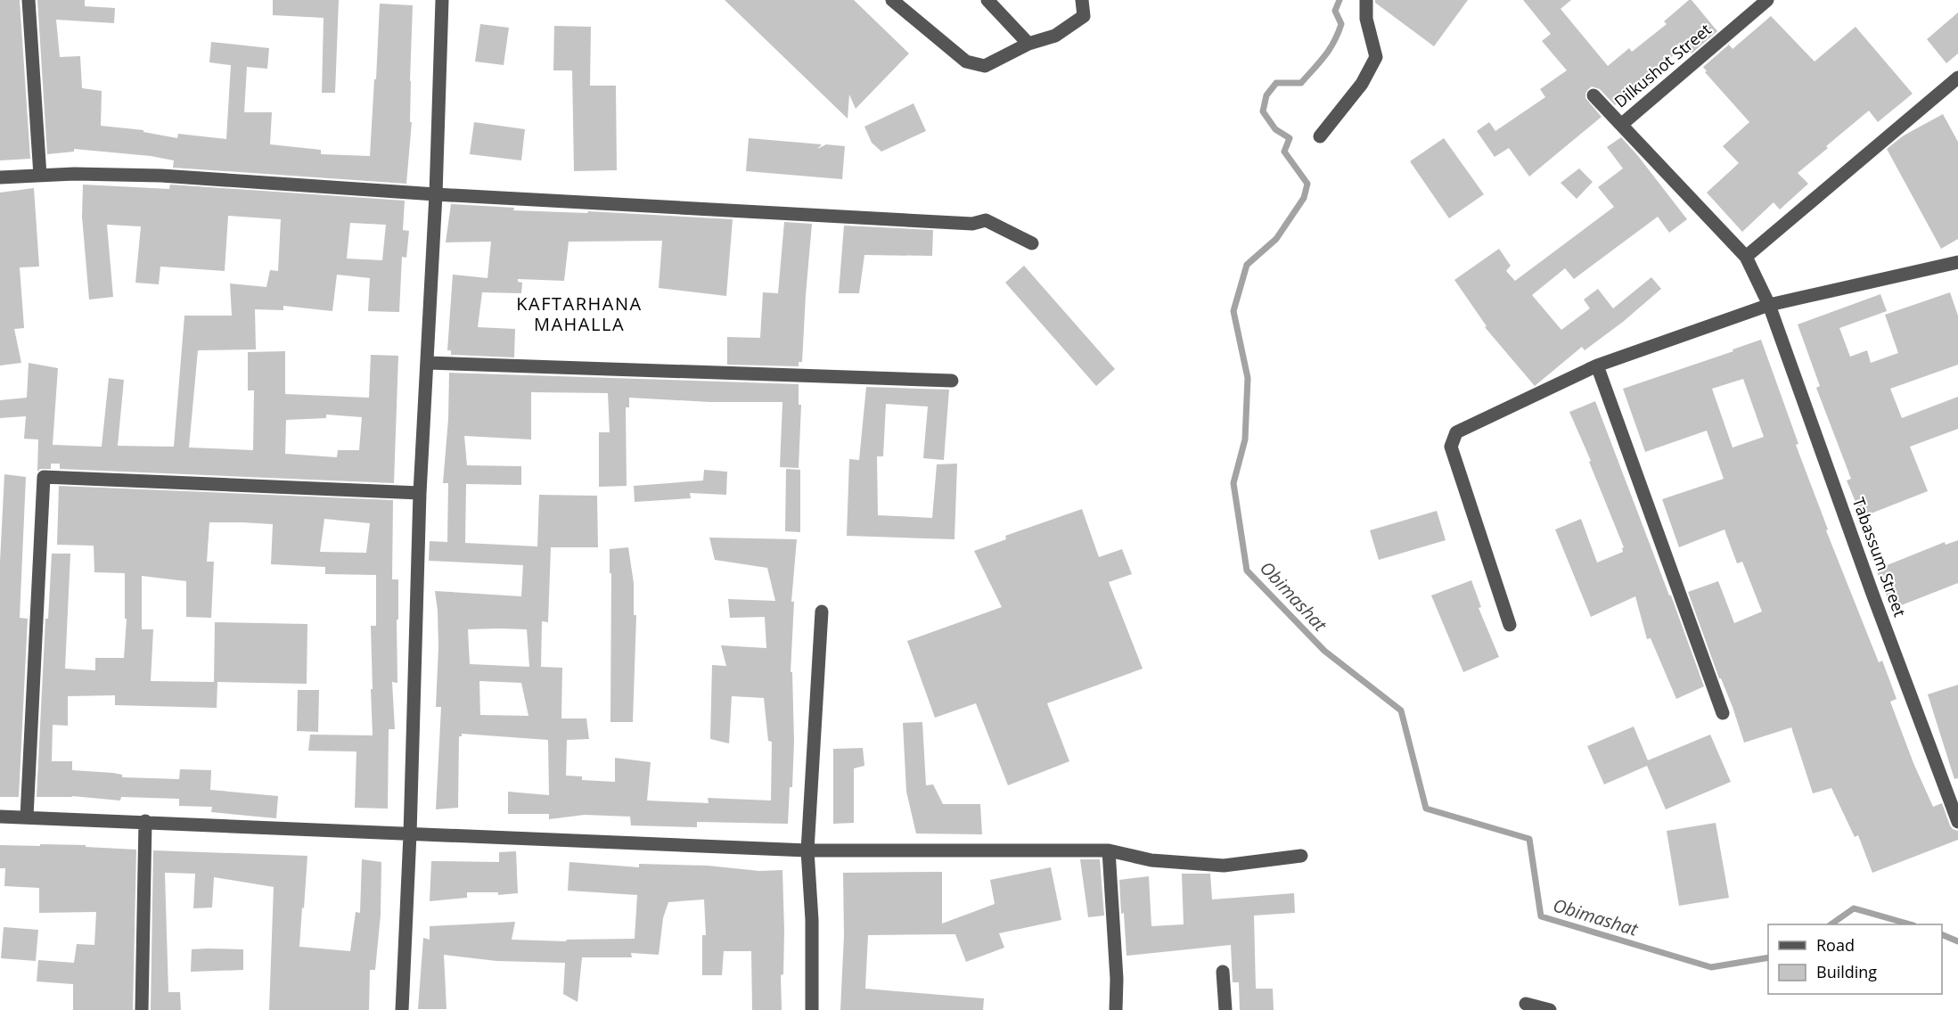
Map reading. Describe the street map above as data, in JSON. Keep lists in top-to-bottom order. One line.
{"streets":{"street":["Dilkushot Street","Tabassum Street"]},"crossings":[["Dilkushot Street","Tabassum Street"]],"districts":["KAFTARHANA MAHALLA"],"water":["Obimashat"],"legend":["Road","Building"]}
